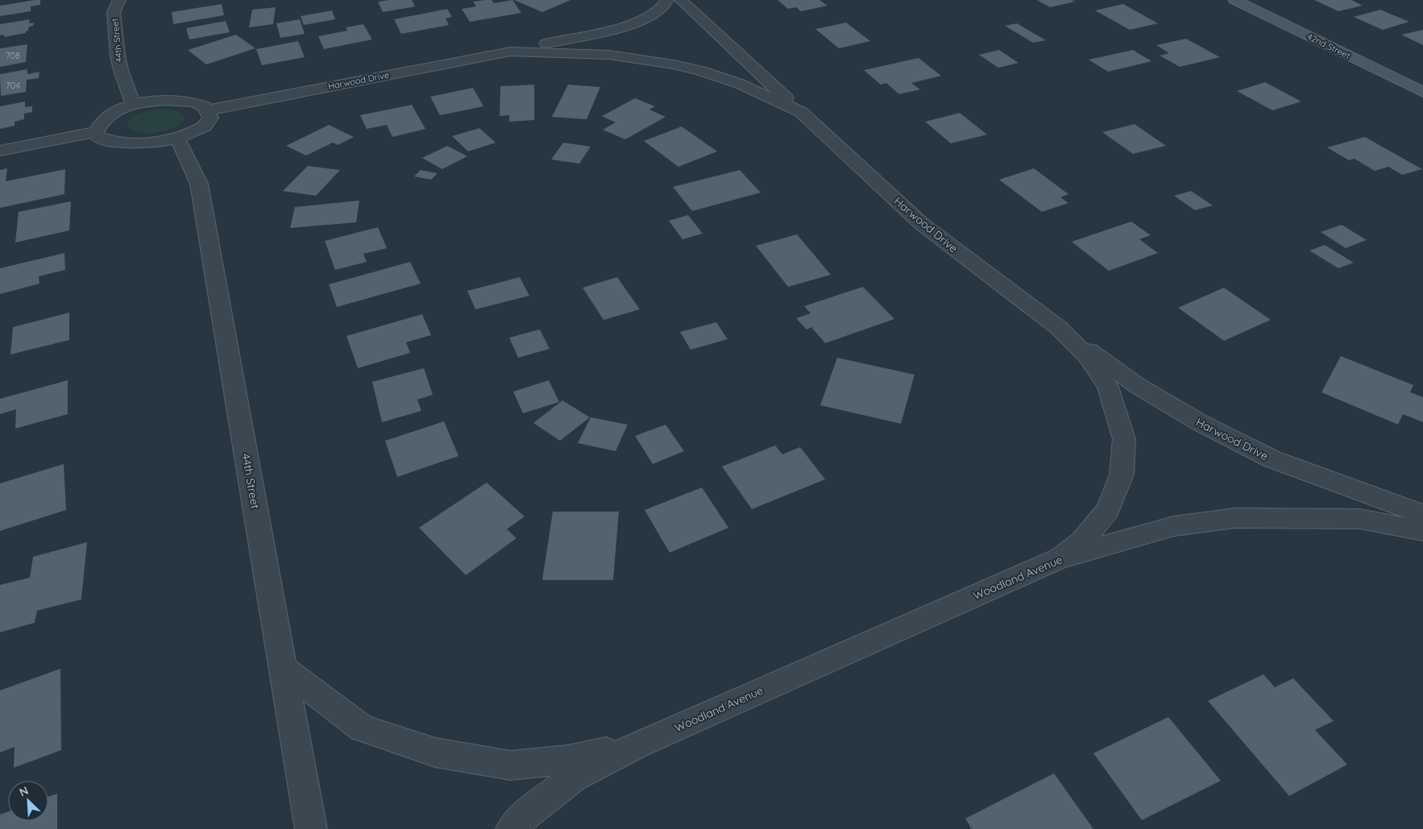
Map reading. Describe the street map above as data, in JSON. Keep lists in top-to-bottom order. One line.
{"streets":{"street":["44th Street","42nd Street","Harwood Drive","Woodland Avenue"]},"crossings":[["44th Street","Woodland Avenue"],["Harwood Drive","Woodland Avenue"]],"house_numbers":["708","704"],"north":"top left"}
